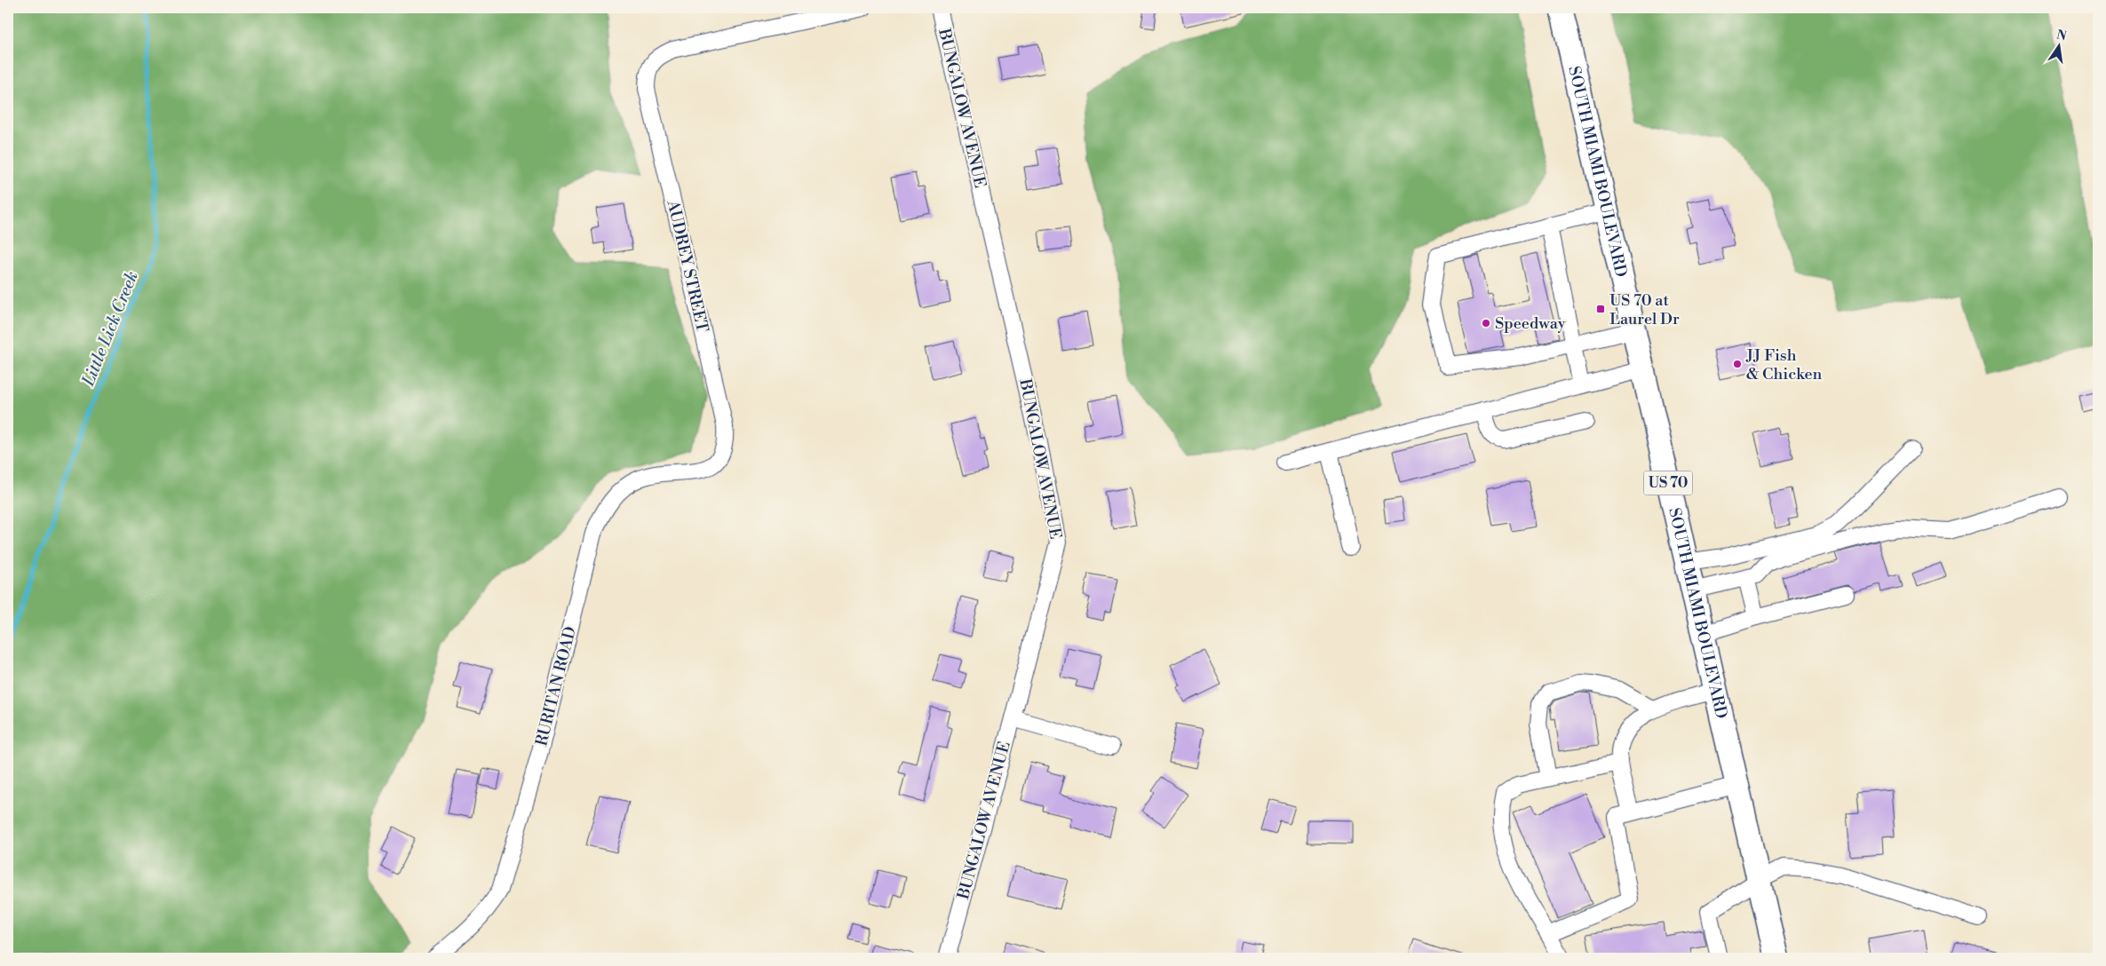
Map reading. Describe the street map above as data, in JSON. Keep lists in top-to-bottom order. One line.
{"streets":{"highway":["SOUTH MIAMI BOULEVARD","US 70"],"street":["BUNGALOW AVENUE","AUDREY STREET","RURITAN ROAD"]},"crossings":[["AUDREY STREET","RURITAN ROAD"]],"water":["Little Lick Creek"],"places":{"transit":["US 70 at Laurel Dr"],"other":["Speedway","JJ Fish & Chicken"]},"north":"top"}
